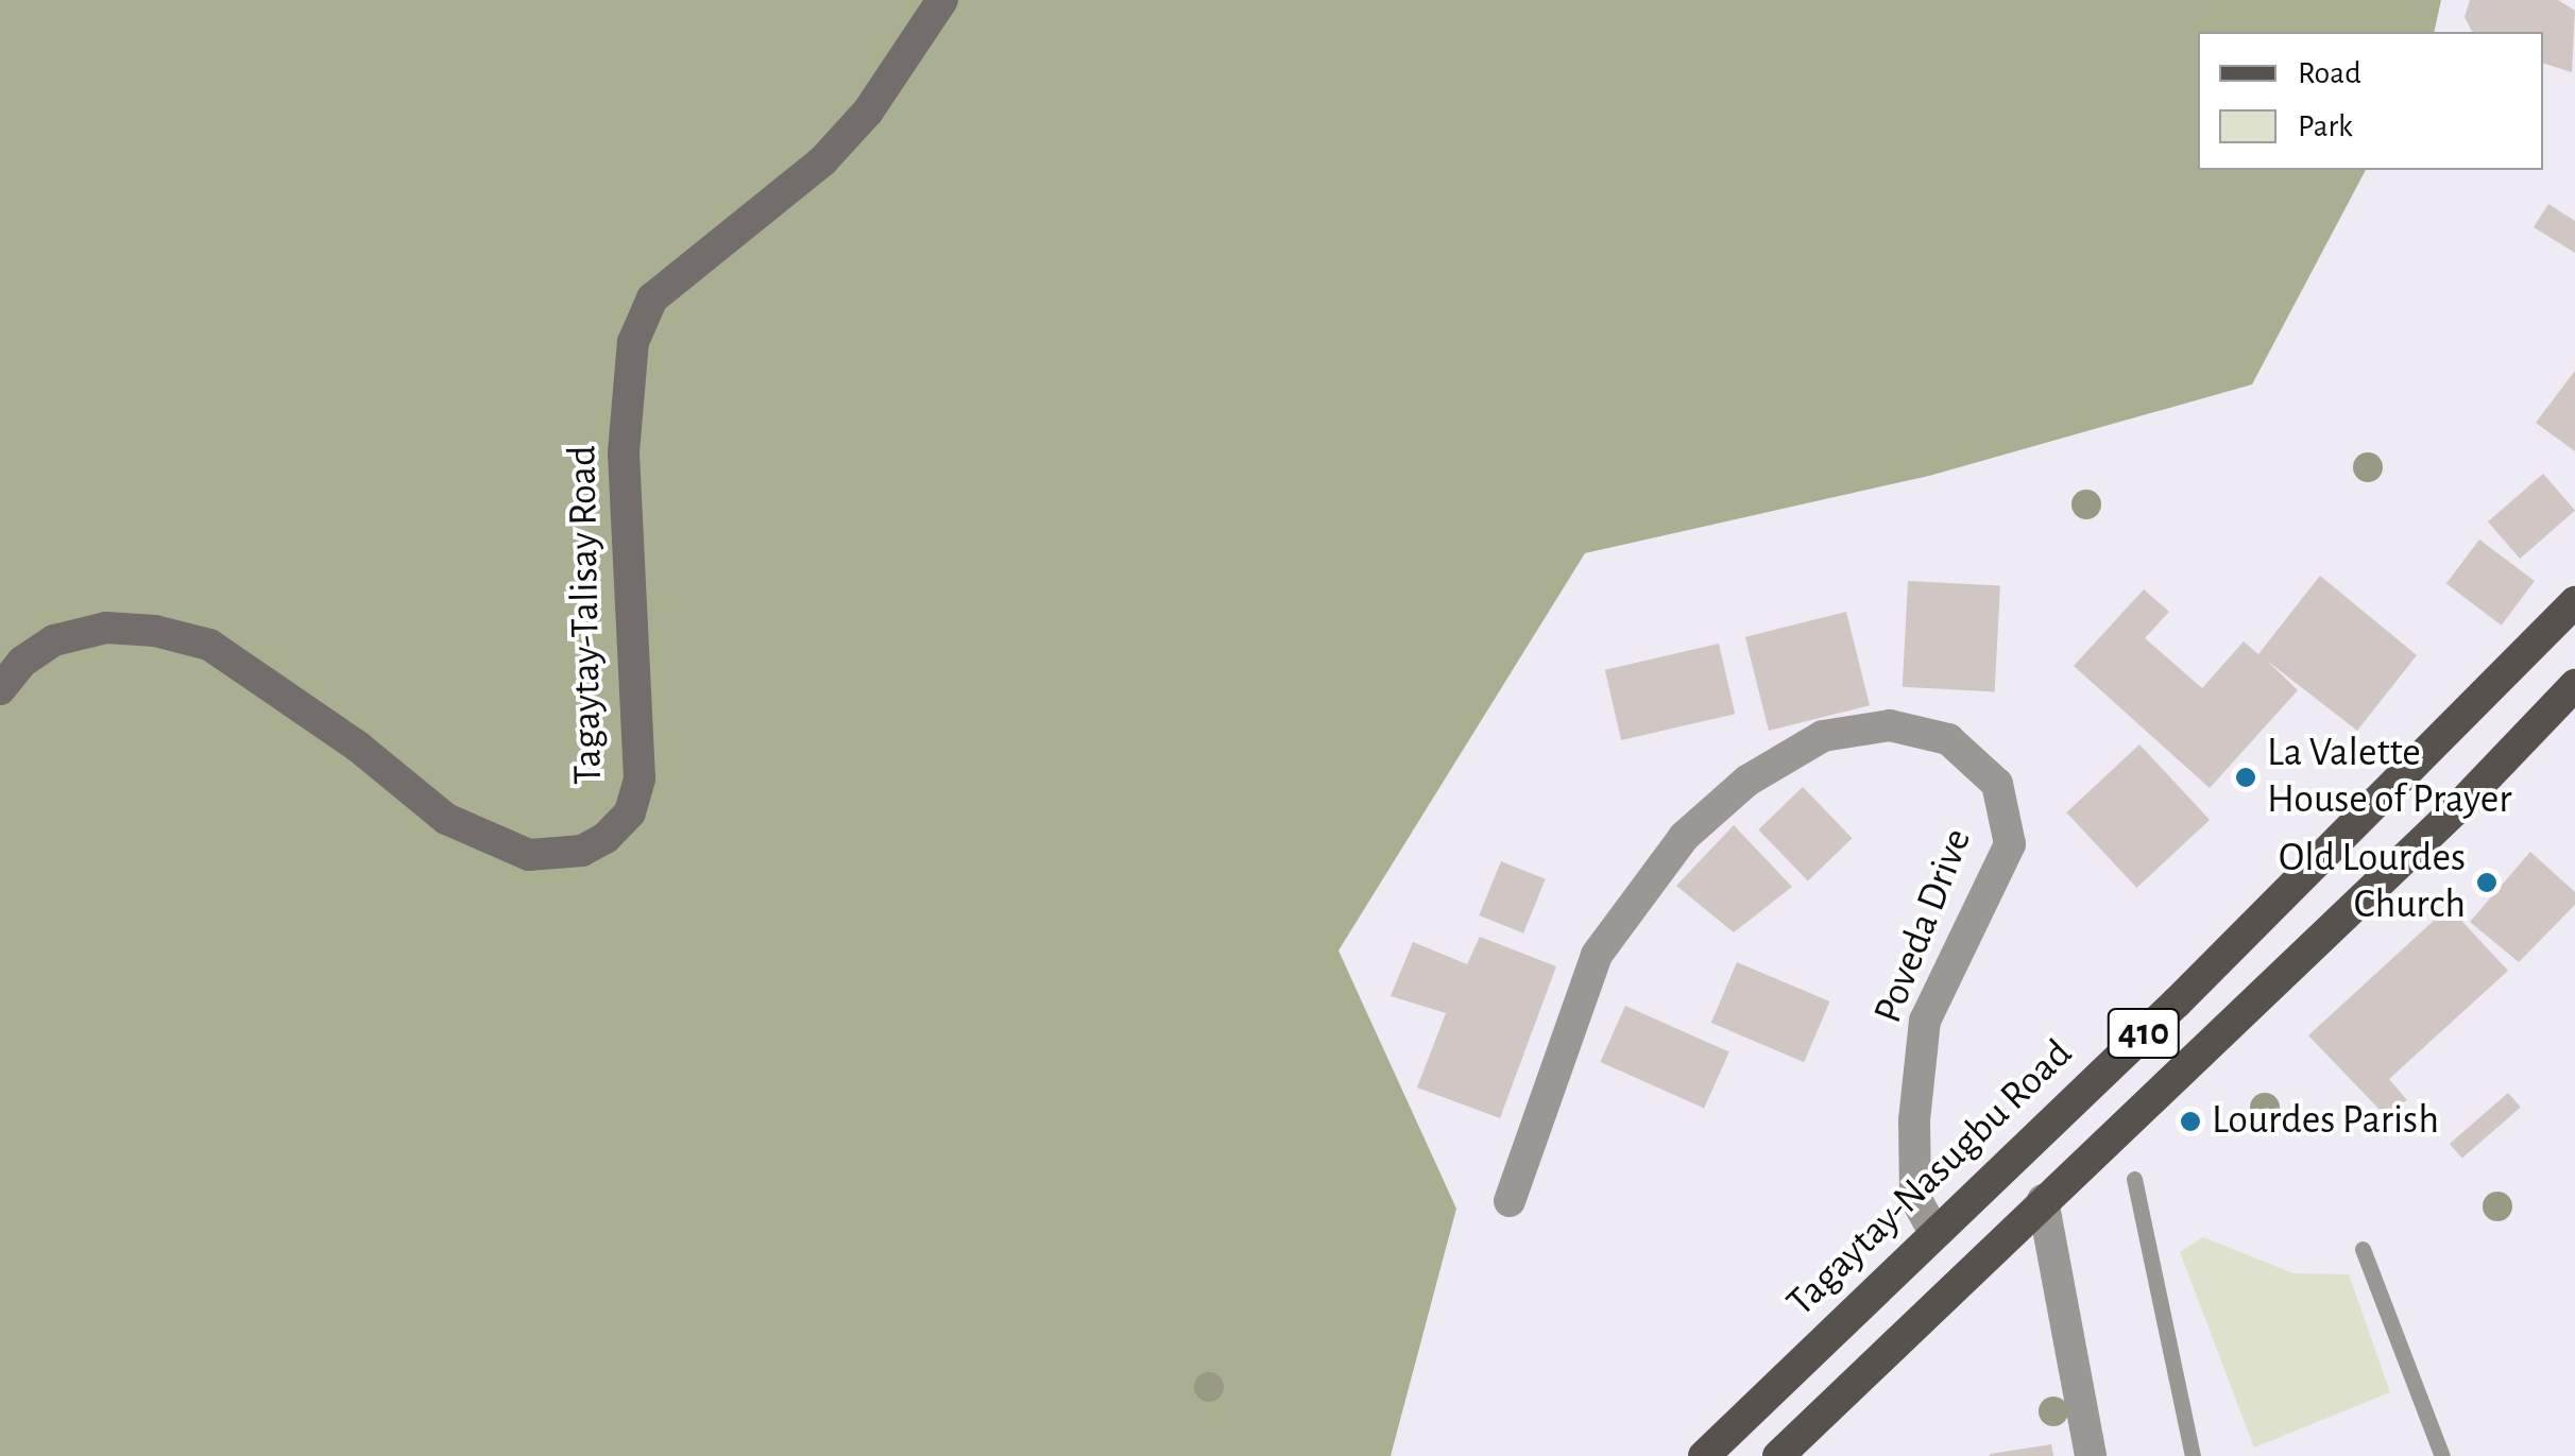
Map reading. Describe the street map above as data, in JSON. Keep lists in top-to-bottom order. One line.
{"streets":{"main road":["Tagaytay-Talisay Road","410","Tagaytay-Nasugbu Road"],"street":["Poveda Drive"]},"crossings":[["Poveda Drive","Tagaytay-Nasugbu Road"]],"places":["La Valette House of Prayer","Old Lourdes Church","Lourdes Parish"],"legend":["Road","Park"]}
